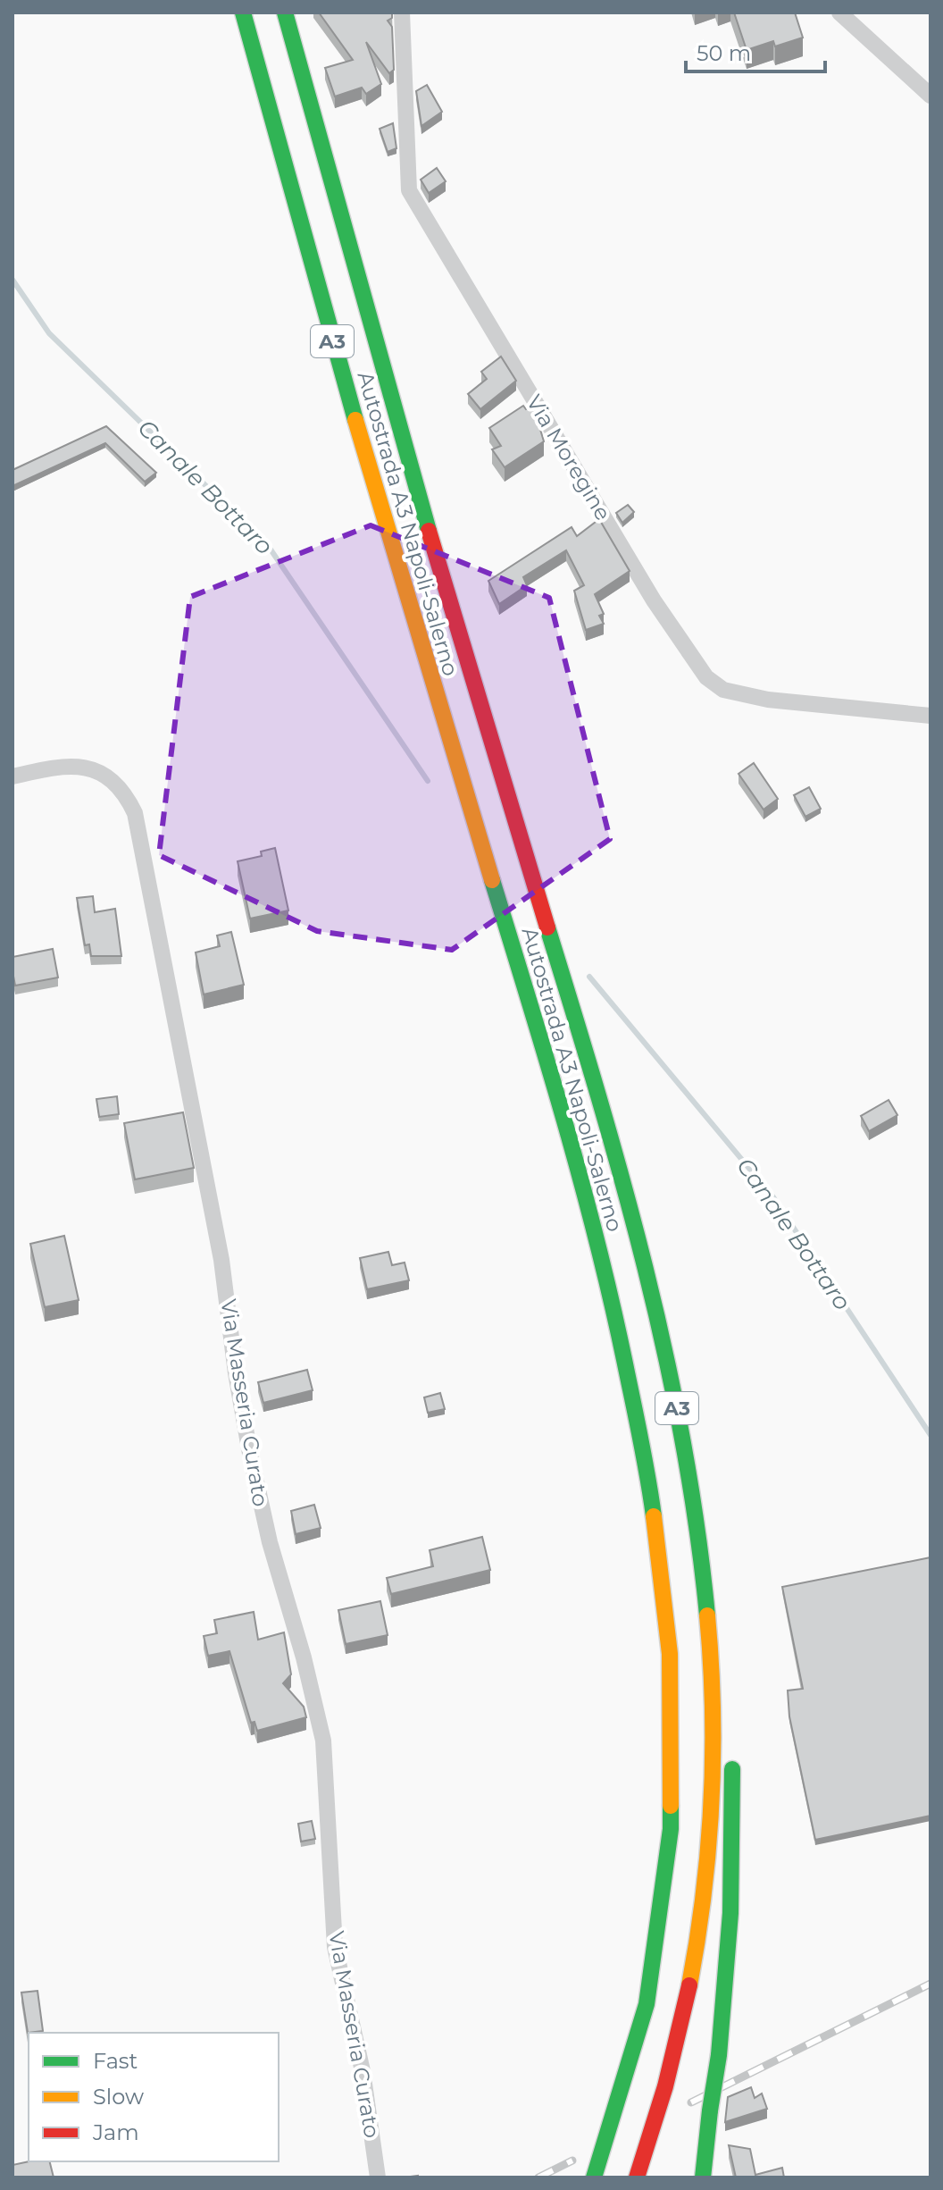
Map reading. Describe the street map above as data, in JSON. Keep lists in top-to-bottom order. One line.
{"streets":{"highway":["A3","Autostrada A3 Napoli-Salerno"],"street":["Via Moregine","Via Masseria Curato"]},"water":["Canale Bottaro"],"legend":["Fast","Slow","Jam"],"scale_bar":"50 m"}
